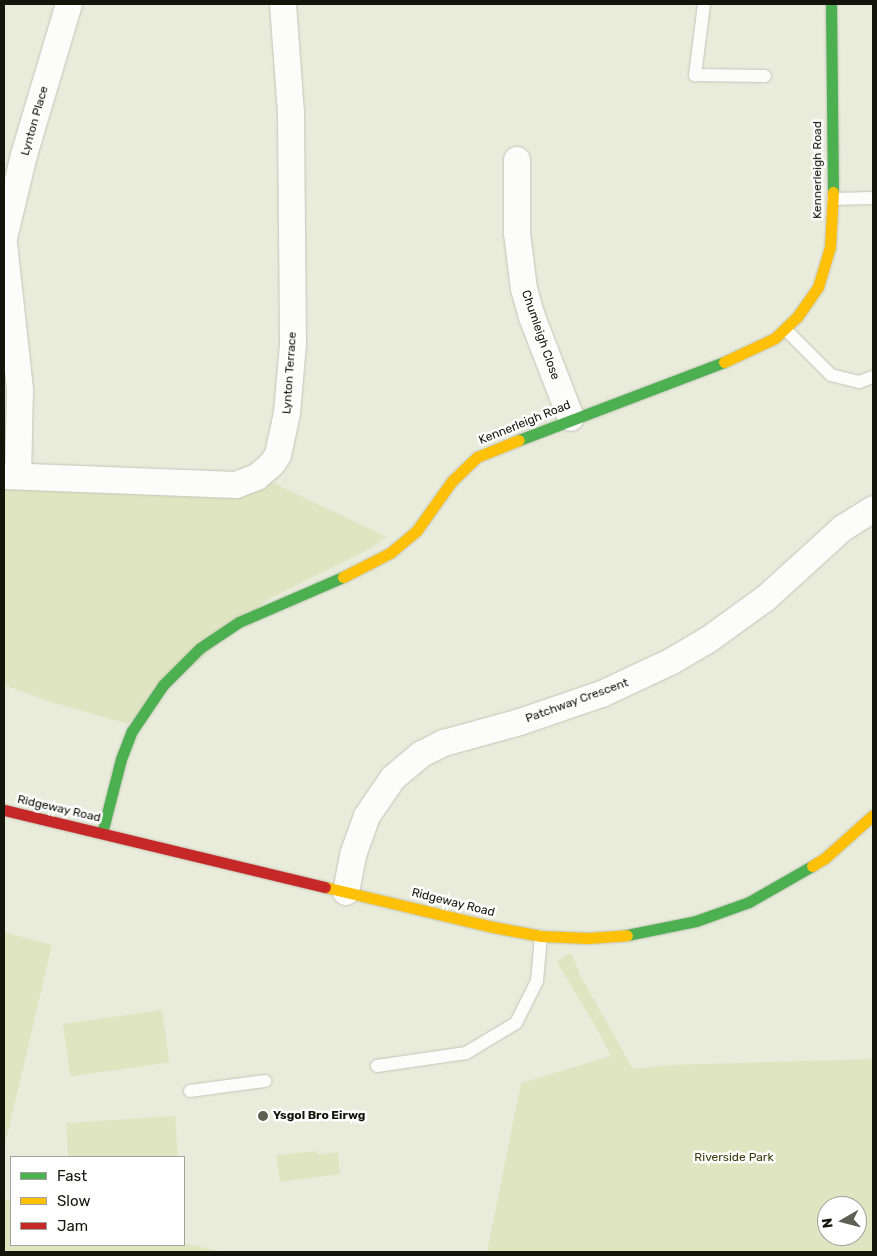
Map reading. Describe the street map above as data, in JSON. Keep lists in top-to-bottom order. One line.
{"streets":{"street":["Lynton Place","Kennerleigh Road","Chumleigh Close","Lynton Terrace","Patchway Crescent","Ridgeway Road"]},"crossings":[["Kennerleigh Road","Chumleigh Close"],["Kennerleigh Road","Ridgeway Road"],["Patchway Crescent","Ridgeway Road"]],"parks":["Riverside Park"],"places":["Ysgol Bro Eirwg"],"legend":["Fast","Slow","Jam"],"north":"left"}
